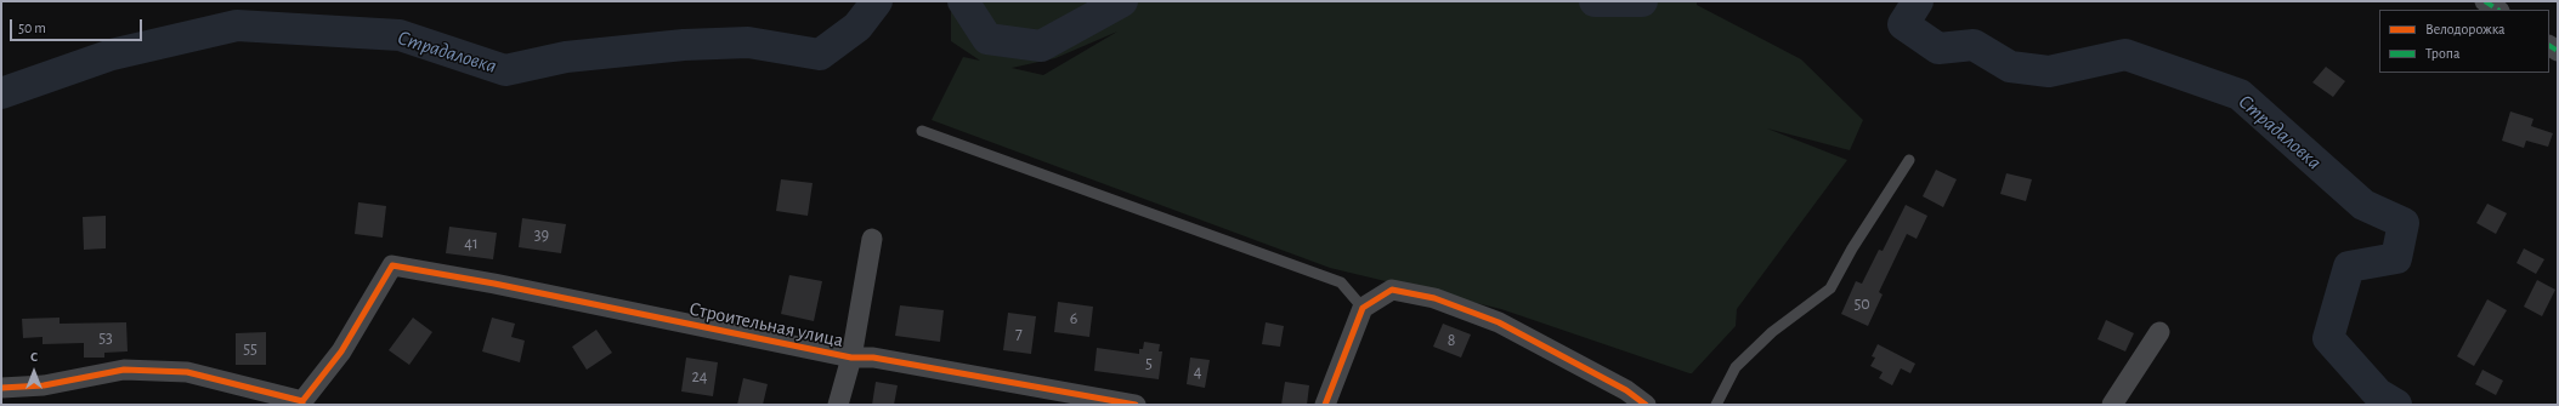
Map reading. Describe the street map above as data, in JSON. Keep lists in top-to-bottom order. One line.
{"streets":{"street":["Строительная улица"]},"water":["Страдаловка"],"house_numbers":["39","41","50","6","7","53","8","55","5","4","24"],"legend":["Велодорожка","Тропа"],"scale_bar":"50 m","north":"top"}
